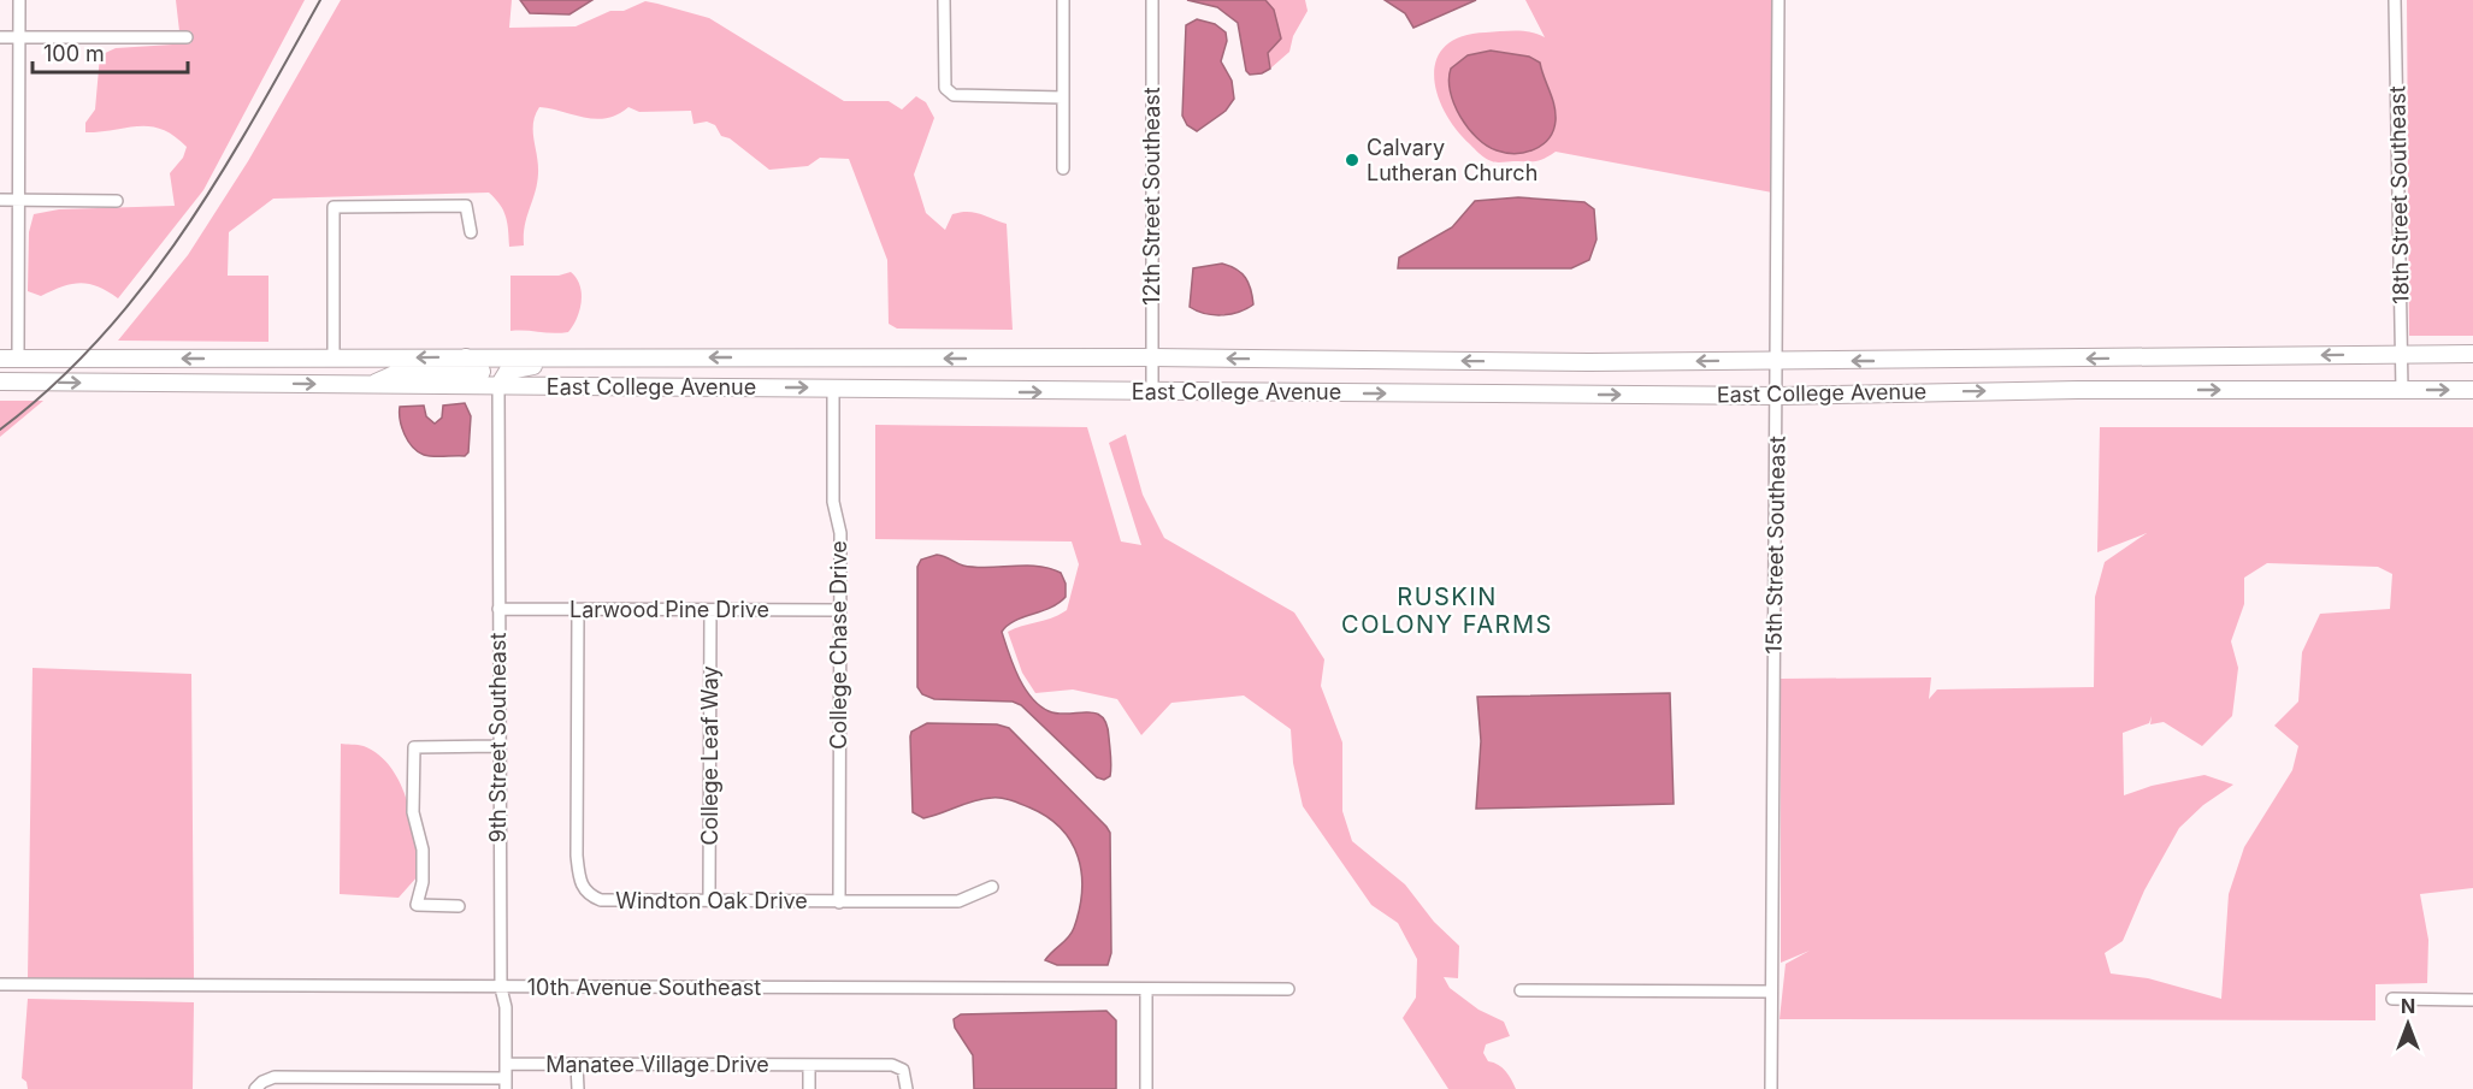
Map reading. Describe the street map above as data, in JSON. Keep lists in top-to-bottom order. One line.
{"streets":{"main road":["East College Avenue"],"street":["18th Street Southeast","12th Street Southeast","15th Street Southeast","Larwood Pine Drive","College Chase Drive","9th Street Southeast","College Leaf Way","Windton Oak Drive","10th Avenue Southeast","Manatee Village Drive"]},"crossings":[["18th Street Southeast","East College Avenue"],["12th Street Southeast","East College Avenue"],["East College Avenue","15th Street Southeast"],["East College Avenue","College Chase Drive"],["East College Avenue","9th Street Southeast"],["Larwood Pine Drive","College Chase Drive"],["Larwood Pine Drive","9th Street Southeast"],["Larwood Pine Drive","College Leaf Way"],["Larwood Pine Drive","Windton Oak Drive"],["College Chase Drive","Windton Oak Drive"],["9th Street Southeast","10th Avenue Southeast"],["9th Street Southeast","Manatee Village Drive"],["College Leaf Way","Windton Oak Drive"]],"districts":["RUSKIN COLONY FARMS"],"places":["Calvary Lutheran Church"],"scale_bar":"100 m","north":"top"}
